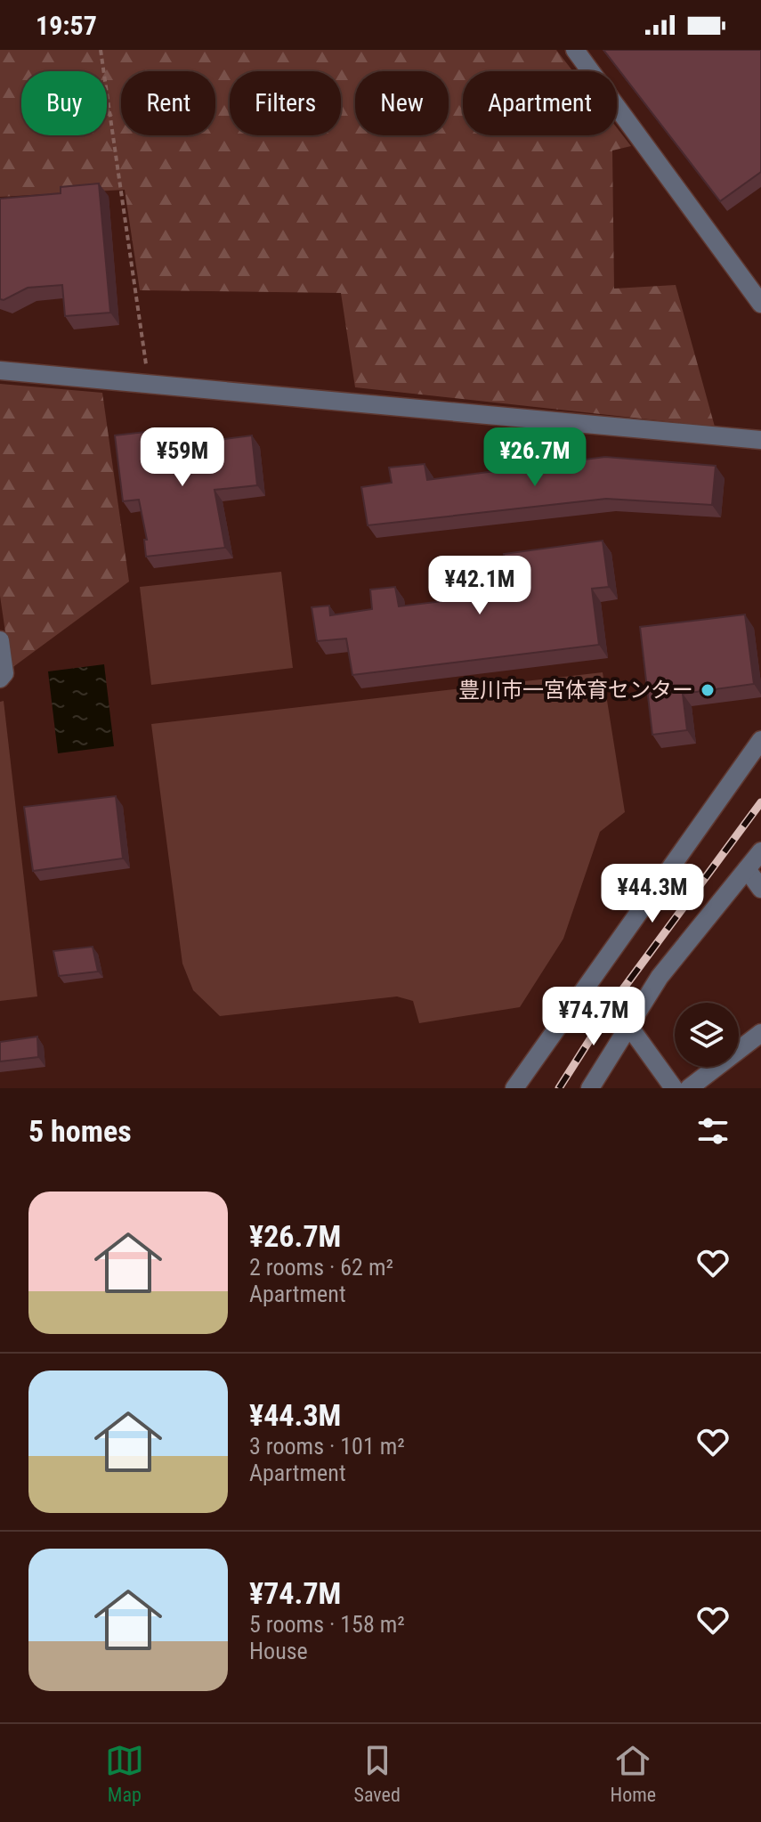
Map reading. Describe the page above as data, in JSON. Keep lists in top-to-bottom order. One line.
{"places":["豊川市一宮体育センター"],"page":{"status":"19:57","chip":["Buy","Rent","Filters","New","Apartment"],"price":["¥59M","¥26.7M","¥42.1M","¥44.3M","¥74.7M"],"heading":"5 homes","list":[{"name":"¥26.7M","note":"2 rooms · 62 m² · Apartment"},{"name":"¥44.3M","note":"3 rooms · 101 m² · Apartment"},{"name":"¥74.7M","note":"5 rooms · 158 m² · House"}],"tabs":["Map","Saved","Home"]}}
